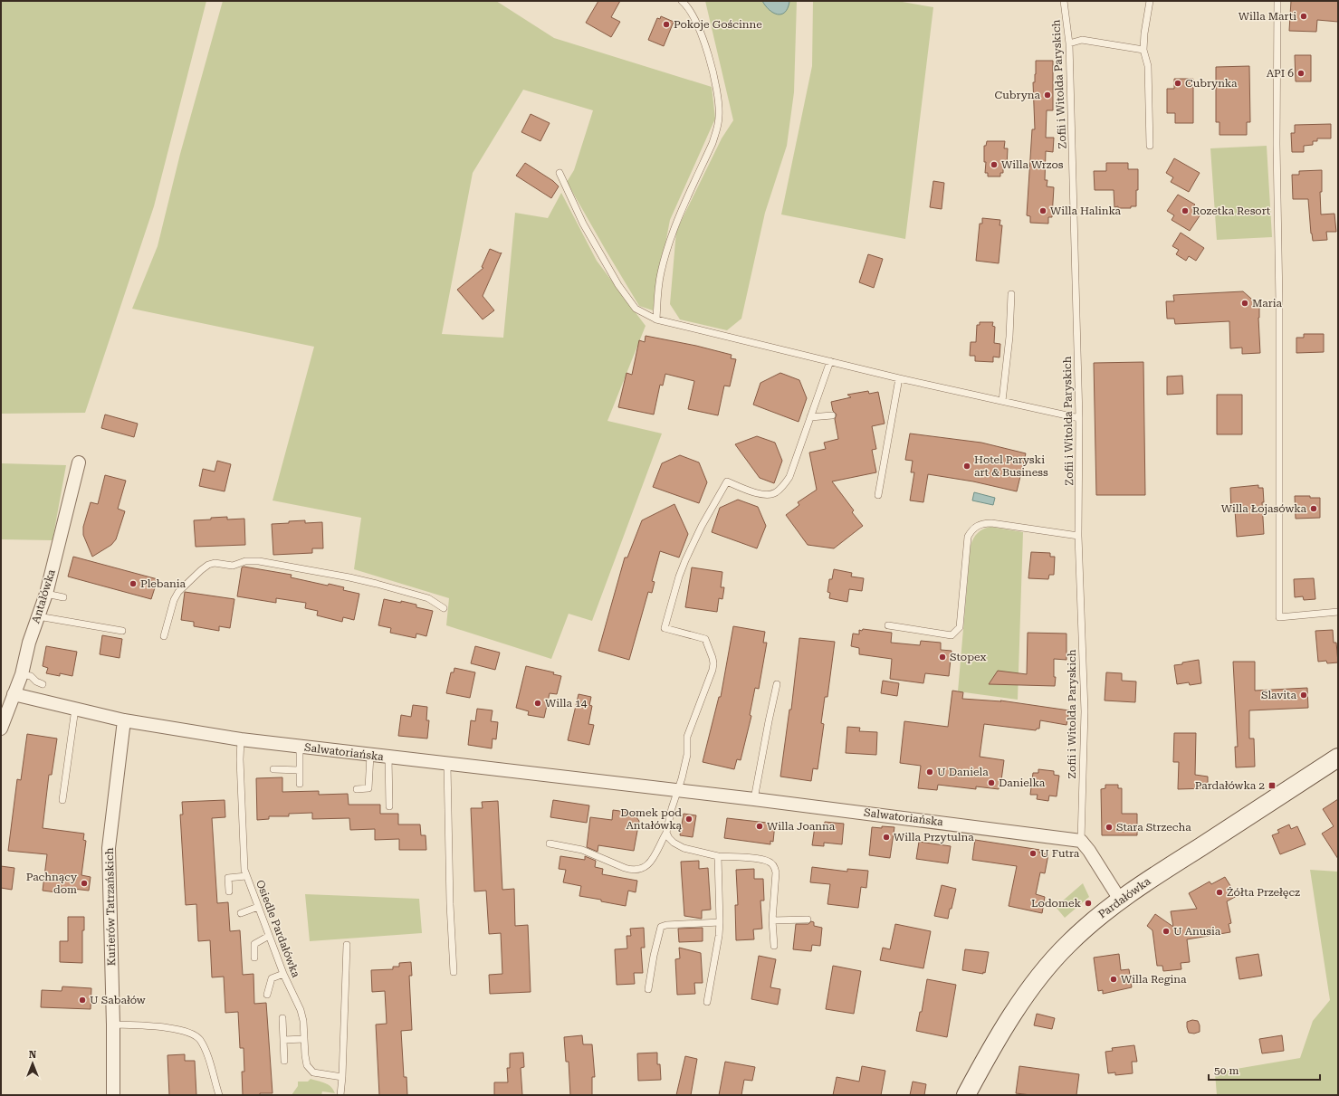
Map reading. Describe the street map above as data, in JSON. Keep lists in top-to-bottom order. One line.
{"streets":{"street":["Antałówka","Salwatoriańska","Pardałówka","Kurierów Tatrzańskich"],"lane":["Zofii i Witolda Paryskich","Osiedle Pardałówka"]},"crossings":[["Zofii i Witolda Paryskich","Salwatoriańska"],["Antałówka","Salwatoriańska"],["Salwatoriańska","Kurierów Tatrzańskich"],["Salwatoriańska","Osiedle Pardałówka"]],"places":{"other":["Willa Marti","Pokoje Gościnne","API 6","Cubrynka","Cubryna","Willa Wrzos","Willa Halinka","Rozetka Resort","Maria","Hotel Paryski art & Business","Willa Łojasówka","Plebania","Stopex","Slavita","Willa 14","U Daniela","Danielka","Domek pod Antałówką","Willa Joanna","Stara Strzecha","Willa Przytulna","U Futra","Pachnący dom","Żółta Przełęcz","Lodomek","U Anusia","Willa Regina","U Sabałów"],"transit":["Pardałówka 2"]},"scale_bar":"50 m","north":"top"}
